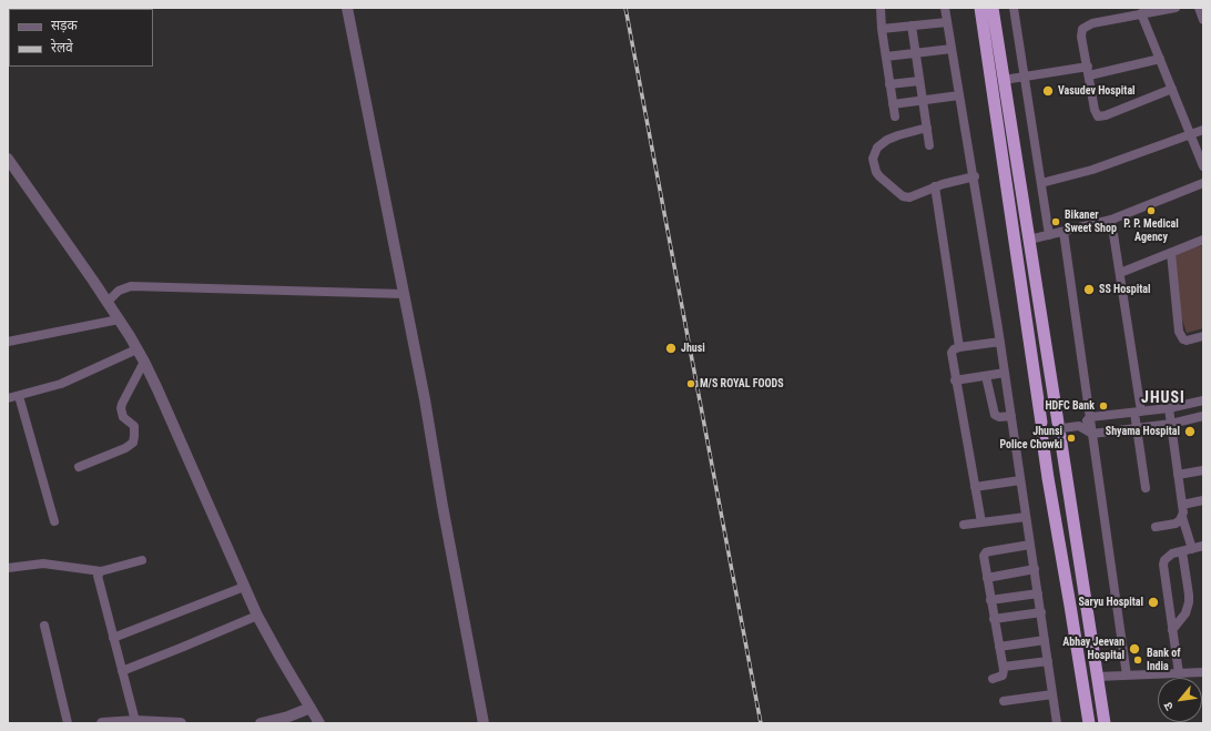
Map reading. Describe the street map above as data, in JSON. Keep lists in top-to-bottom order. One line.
{"districts":["JHUSI"],"places":["Vasudev Hospital","P. P. Medical Agency","Bikaner Sweet Shop","SS Hospital","Jhusi","M/S ROYAL FOODS","HDFC Bank","Shyama Hospital","Jhunsi Police Chowki","Saryu Hospital","Abhay Jeevan Hospital","Bank of India"],"legend":["सड़क","रेलवे"],"north":"bottom left"}
